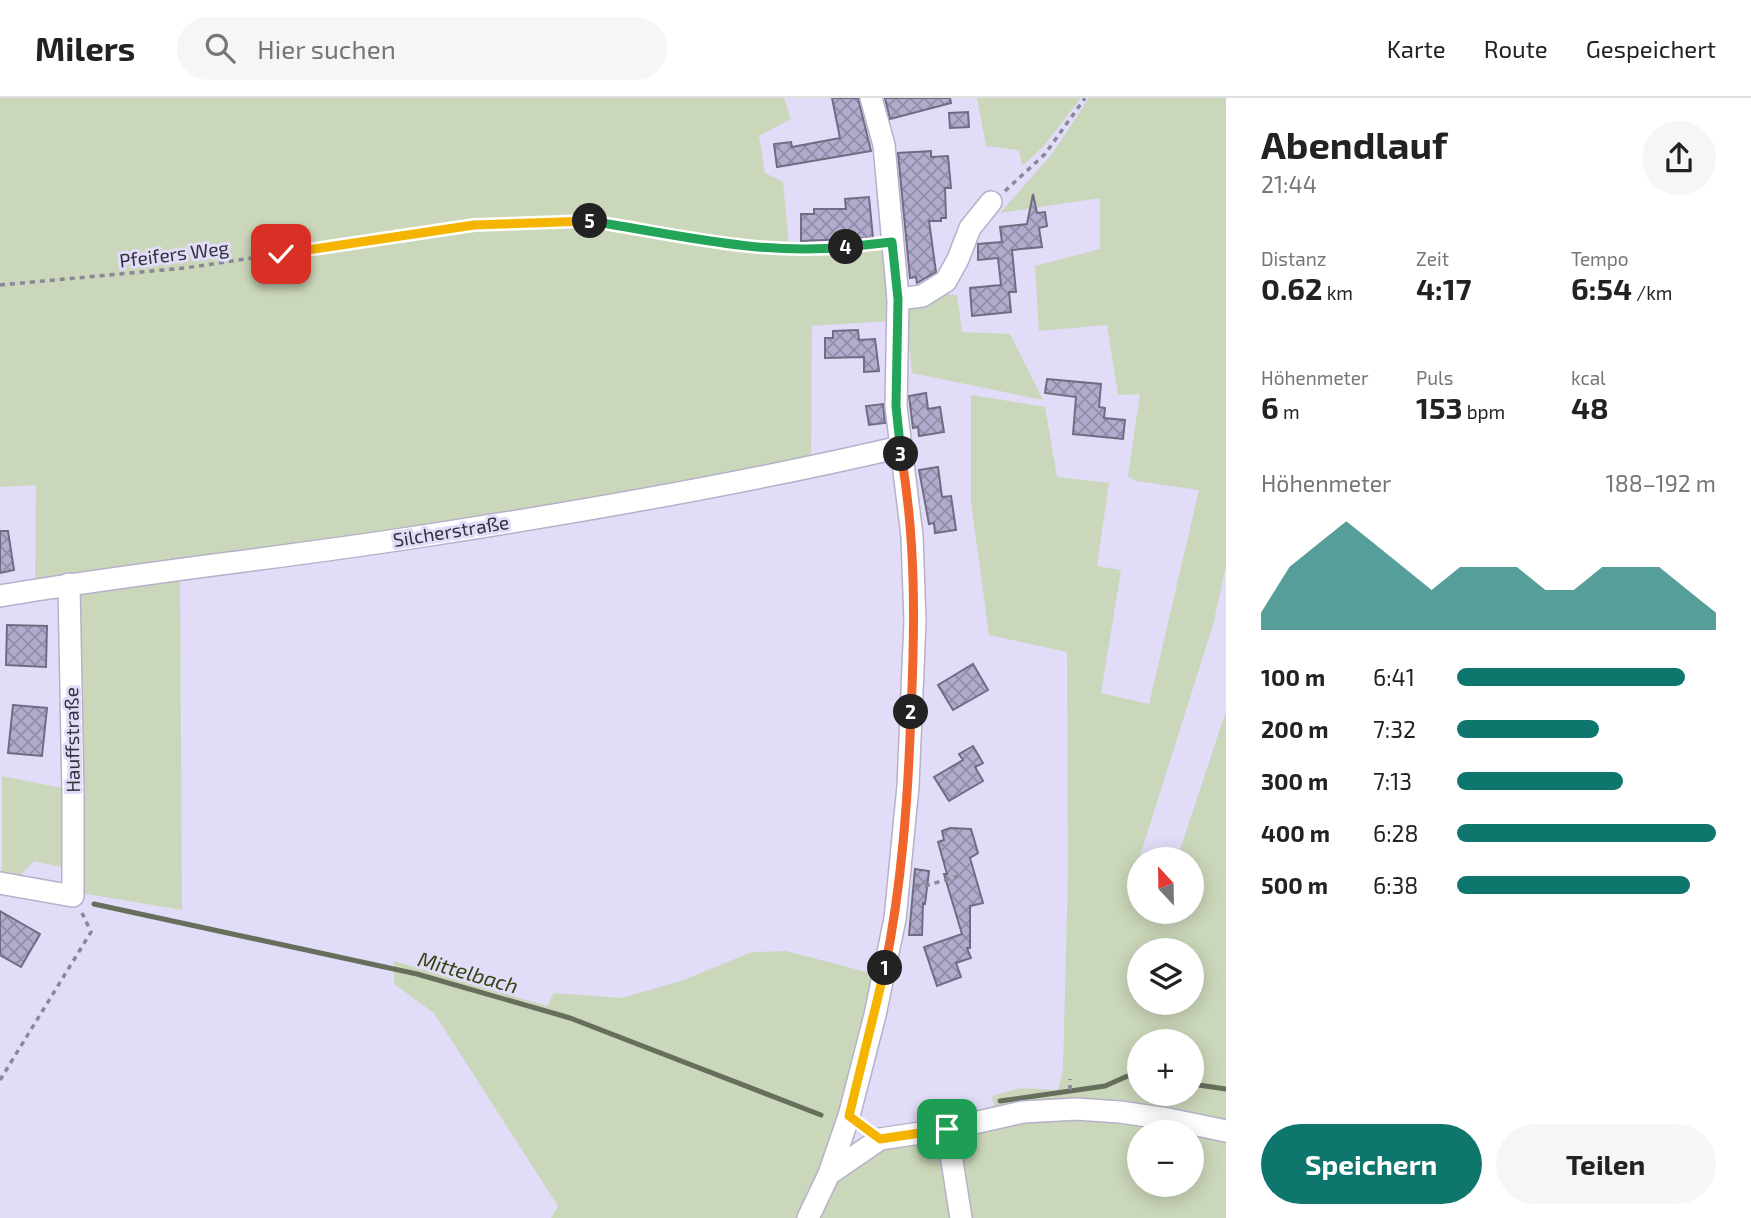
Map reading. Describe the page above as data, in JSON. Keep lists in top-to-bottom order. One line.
{"streets":{"street":["Silcherstraße","Hauffstraße"],"path":["Pfeifers Weg"]},"crossings":[["Silcherstraße","Hauffstraße"]],"water":["Mittelbach"],"north":"top","page":{"header":"Milers","search":"Hier suchen","nav":["Karte","Route","Gespeichert"],"heading":["Abendlauf","21:44"],"pins":["5","4","3","2","1"],"stats":[["Distanz","0.62 km"],["Zeit","4:17"],["Tempo","6:54 /km"],["Höhenmeter","6 m"],["Puls","153 bpm"],["kcal","48"]],"chart":["Höhenmeter","188–192 m"],"list":[{"name":"100 m","note":"6:41"},{"name":"200 m","note":"7:32"},{"name":"300 m","note":"7:13"},{"name":"400 m","note":"6:28"},{"name":"500 m","note":"6:38"}],"map_buttons":["+","−"],"buttons":["Speichern","Teilen"]}}
